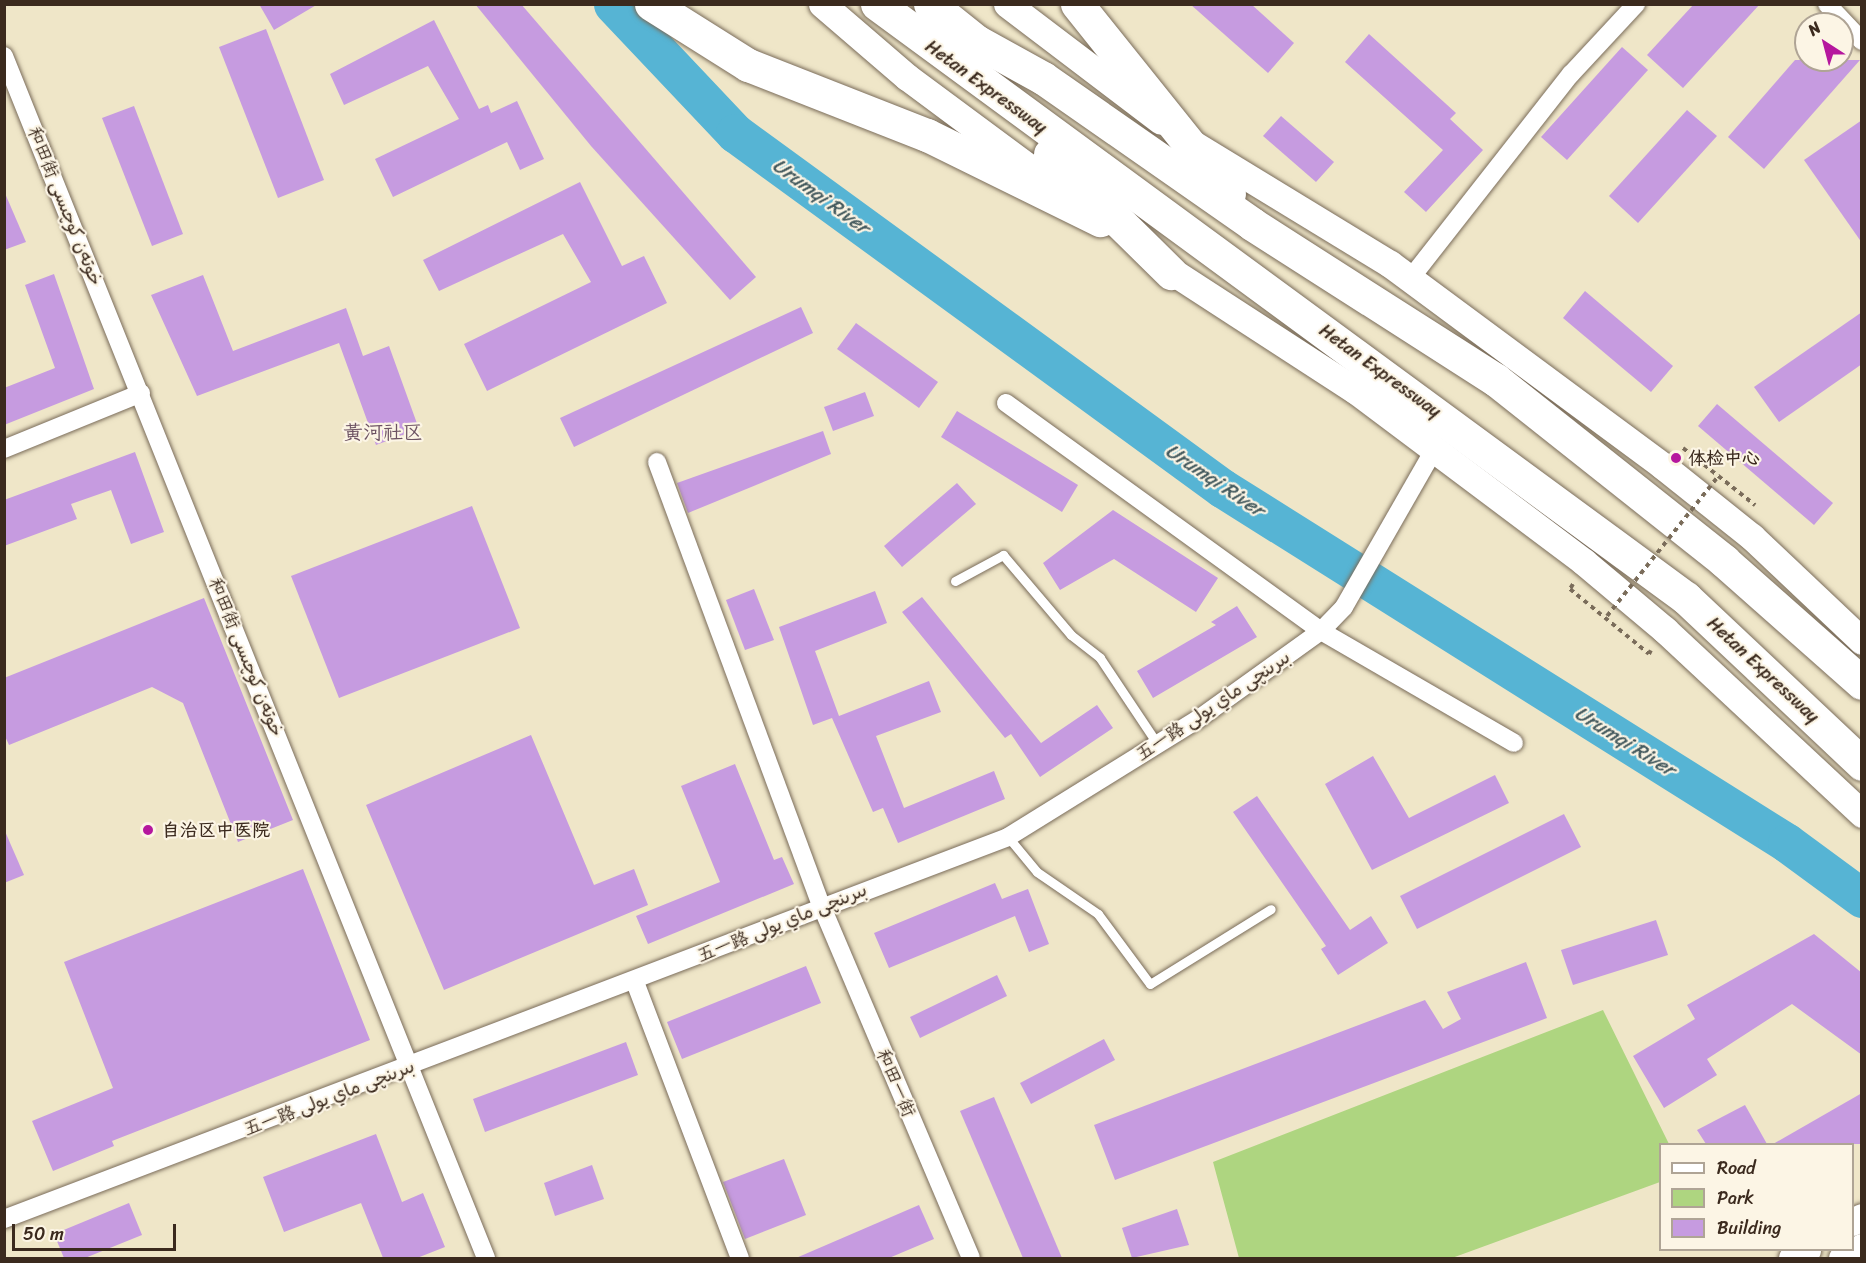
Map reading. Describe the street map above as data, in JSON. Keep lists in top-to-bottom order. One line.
{"streets":{"highway":["Hetan Expressway"],"street":["和田街 خوتەن كوچىسى","五一路 بىرىنچى ماي يولى","和田一街"]},"crossings":[["和田街 خوتەن كوچىسى","五一路 بىرىنچى ماي يولى"],["五一路 بىرىنچى ماي يولى","和田一街"]],"districts":["黄河社区"],"water":["Urumqi River"],"places":["体检中心","自治区中医院"],"legend":["Road","Park","Building"],"scale_bar":"50 m","north":"top left"}
